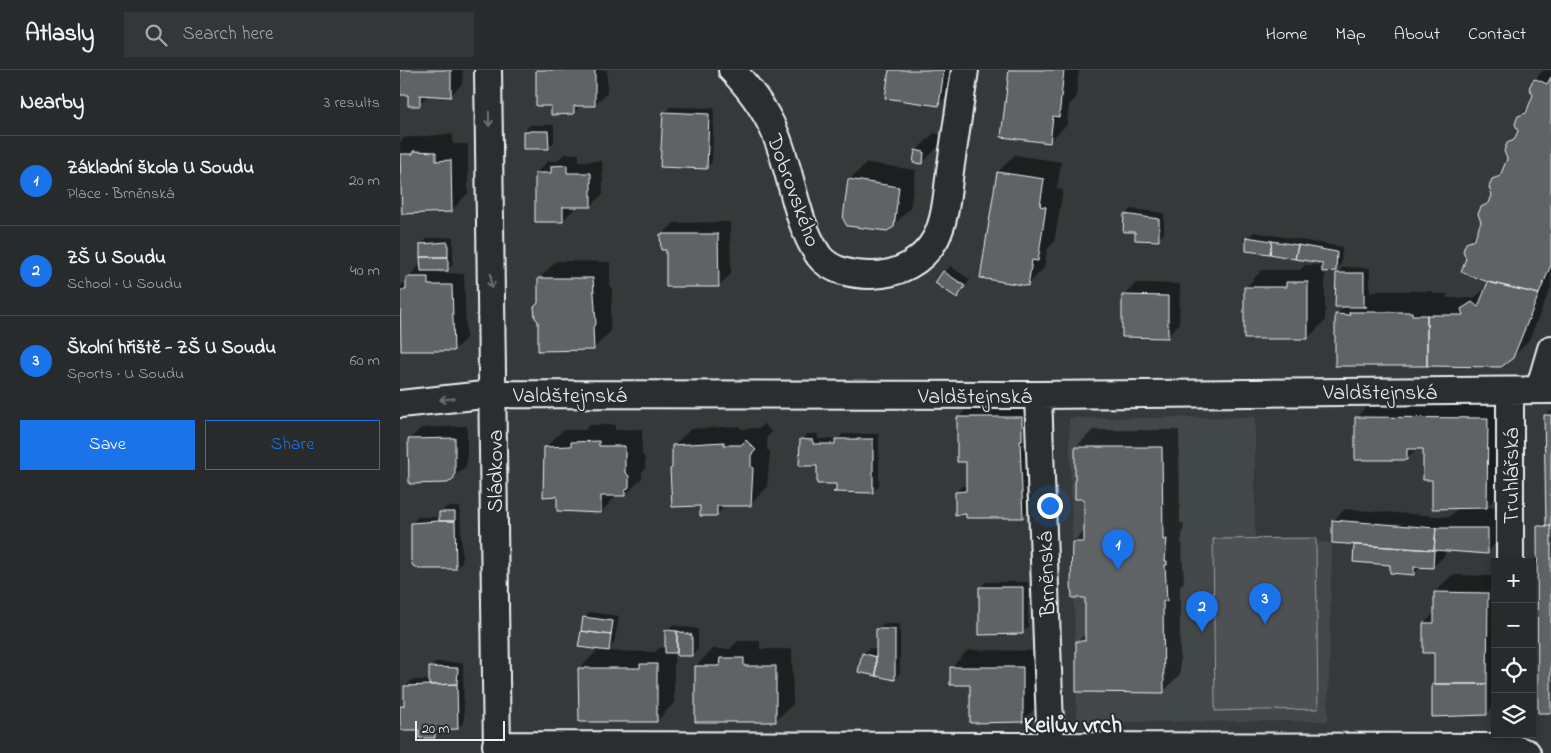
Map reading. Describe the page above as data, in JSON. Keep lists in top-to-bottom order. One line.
{"streets":{"street":["Dobrovského","Valdštejnská","Sládkova","Truhlářská","Brněnská"]},"crossings":[["Valdštejnská","Sládkova"],["Valdštejnská","Truhlářská"],["Valdštejnská","Brněnská"]],"one_way":["Sládkova"],"districts":["Keilův vrch"],"scale_bar":"20 m","page":{"header":"Atlasly","search":"Search here","nav":["Home","Map","About","Contact"],"heading":["Nearby","3 results"],"list":[{"mark":"1","name":"Základní škola U Soudu","note":"Place · Brněnská","value":"20 m"},{"mark":"2","name":"ZŠ U Soudu","note":"School · U Soudu","value":"40 m"},{"mark":"3","name":"Školní hřiště - ZŠ U Soudu","note":"Sports · U Soudu","value":"60 m"}],"buttons":["Save","Share"],"pins":["1","3","2"],"map_buttons":["+","−"],"scale":"20 m"}}
